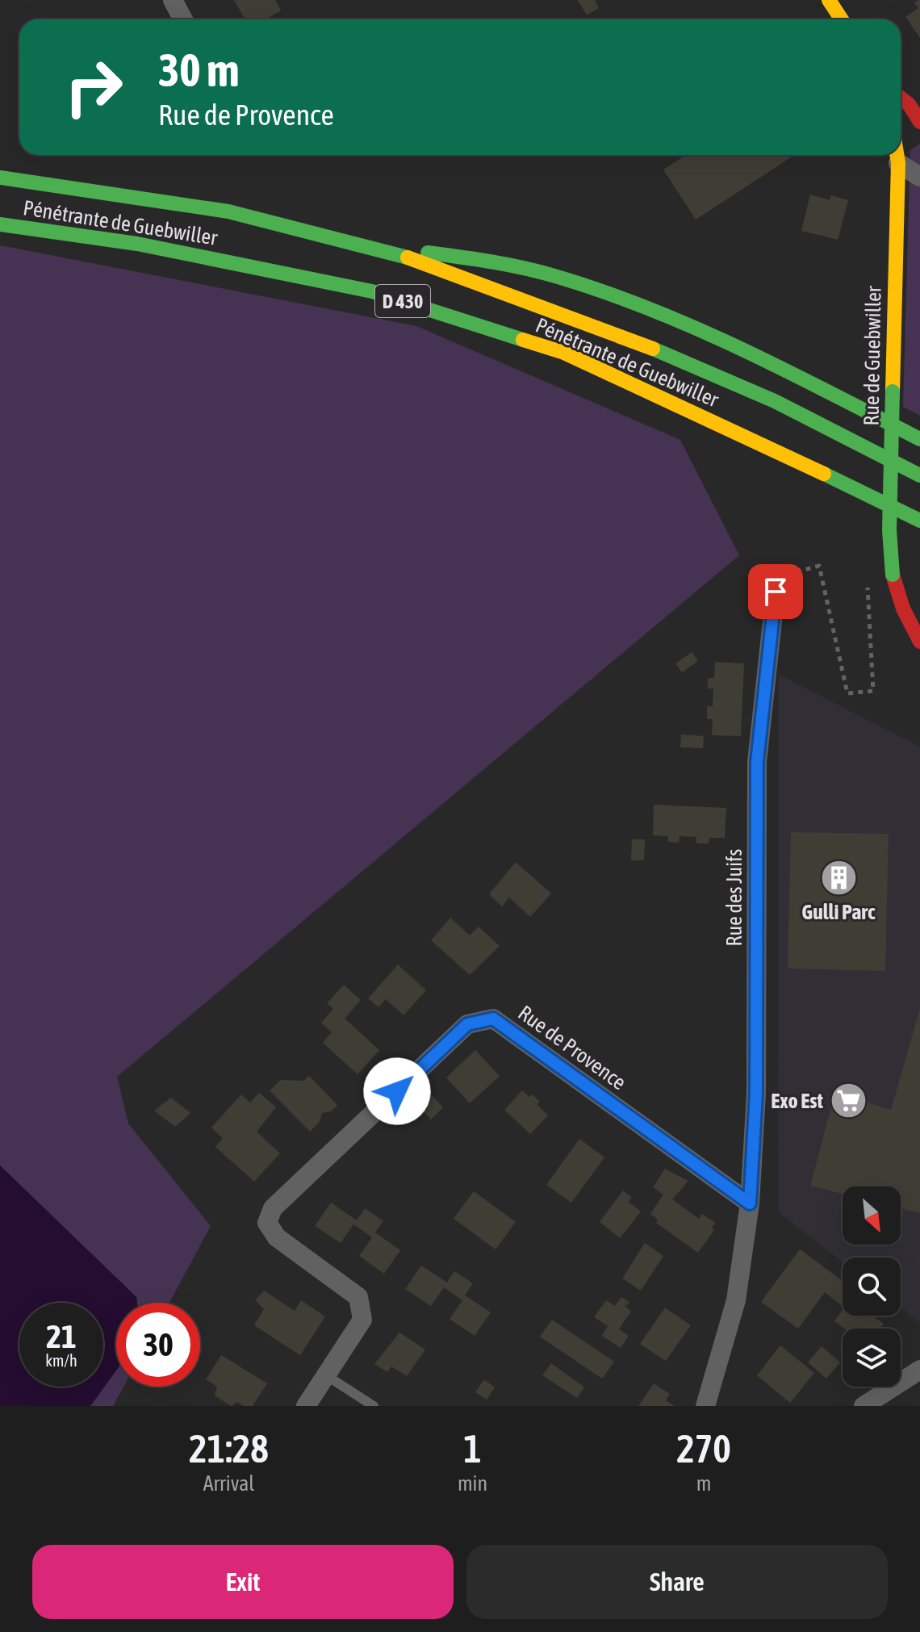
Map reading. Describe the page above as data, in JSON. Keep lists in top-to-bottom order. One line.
{"streets":{"main road":["Pénétrante de Guebwiller","D 430","Rue de Guebwiller"],"street":["Rue des Juifs","Rue de Provence"]},"crossings":[["Rue des Juifs","Rue de Provence"]],"places":{"building":["Gulli Parc"],"supermarket":["Exo Est"]},"north":"bottom right","page":{"turn":["30 m","Rue de Provence"],"speed":"21 km/h","limit":"30","eta":["21:28","Arrival","1","min","270","m"],"buttons":["Exit","Share"]}}
